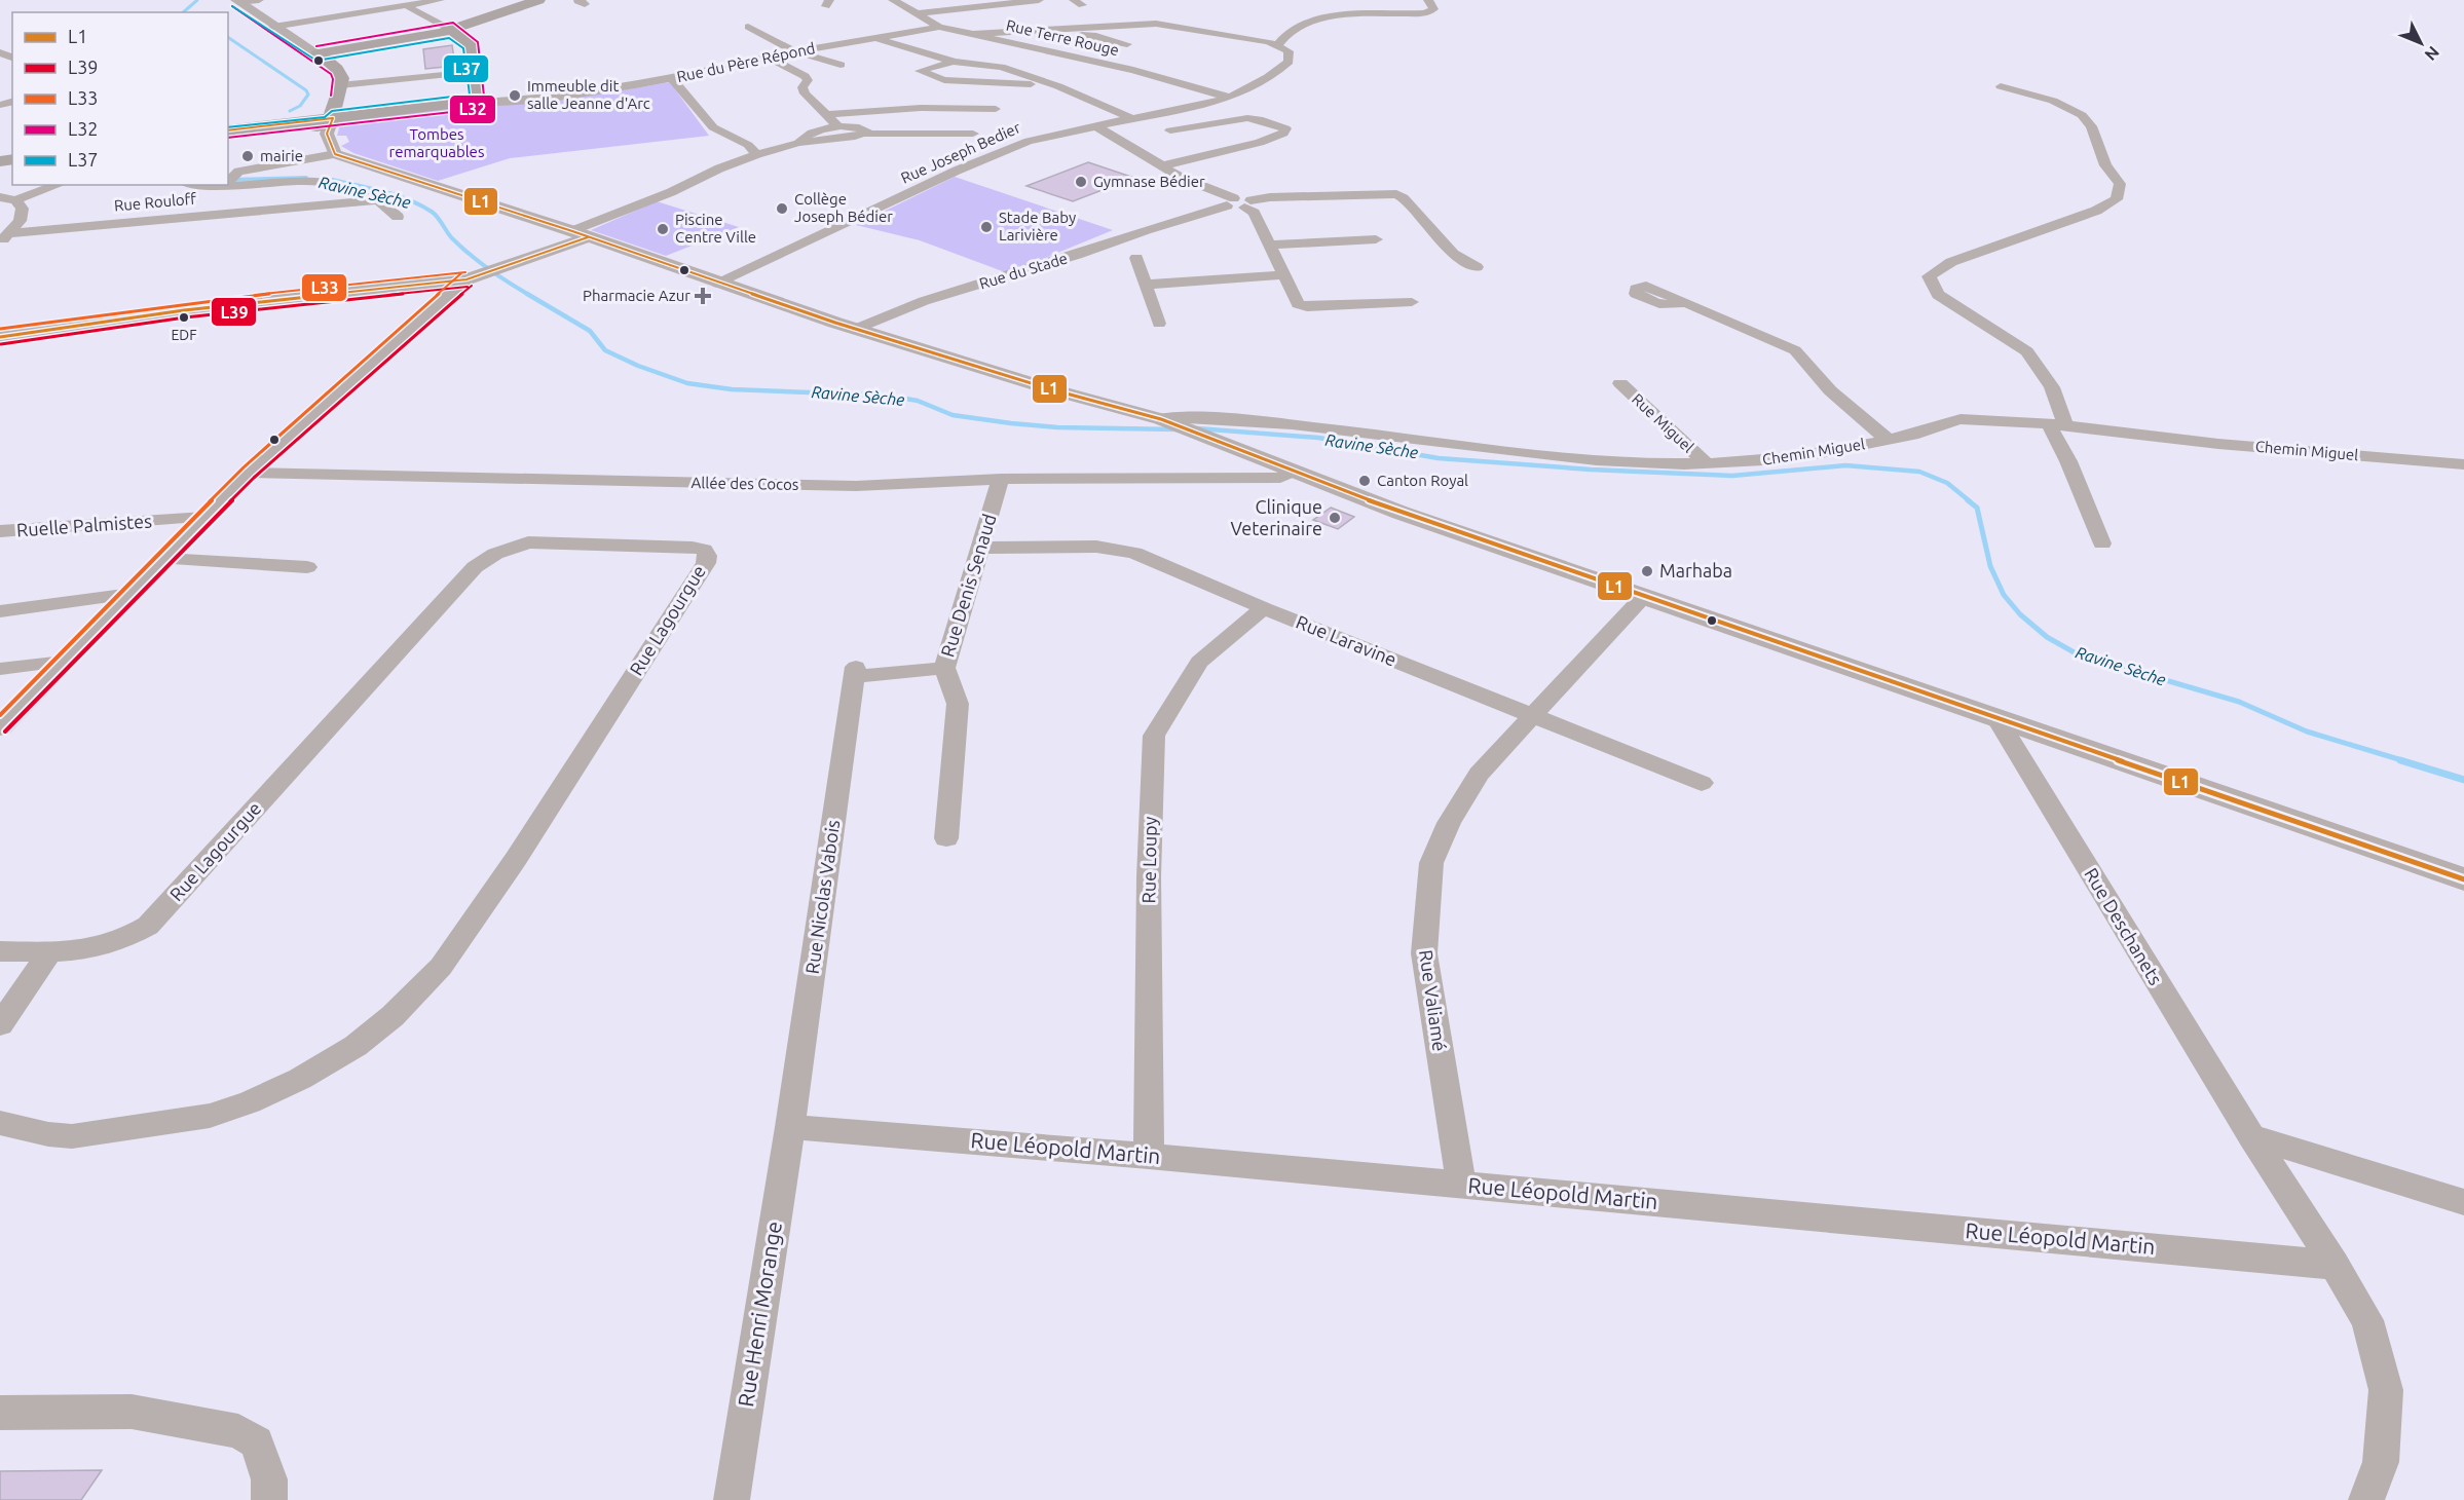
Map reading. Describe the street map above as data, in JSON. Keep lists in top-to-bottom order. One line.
{"streets":{"main road":["Rue du Père Répond"],"street":["Rue Terre Rouge","Rue Joseph Bedier","Rue Rouloff","Rue du Stade","Rue Miguel","Chemin Miguel","Allée des Cocos","Ruelle Palmistes","Rue Denis Senaud","Rue Lagourgue","Rue Laravine","Rue Loupy","Rue Nicolas Vabois","Rue Deschanets","Rue Valiamé","Rue Léopold Martin","Rue Henri Morange"]},"crossings":[["Rue Terre Rouge","Rue du Père Répond"],["Rue Terre Rouge","Rue Joseph Bedier"],["Rue Miguel","Chemin Miguel"],["Allée des Cocos","Rue Denis Senaud"],["Rue Denis Senaud","Rue Laravine"],["Rue Denis Senaud","Rue Nicolas Vabois"],["Rue Laravine","Rue Loupy"],["Rue Laravine","Rue Valiamé"],["Rue Loupy","Rue Léopold Martin"],["Rue Nicolas Vabois","Rue Léopold Martin"],["Rue Nicolas Vabois","Rue Henri Morange"],["Rue Deschanets","Rue Léopold Martin"],["Rue Valiamé","Rue Léopold Martin"],["Rue Léopold Martin","Rue Henri Morange"]],"water":["Ravine Sèche"],"parks":["Tombes remarquables"],"places":{"other":["Immeuble dit salle Jeanne d'Arc","mairie","Gymnase Bédier","Collège Joseph Bédier","Stade Baby Larivière","Piscine Centre Ville","EDF","Canton Royal","Clinique Veterinaire","Marhaba"],"health":["Pharmacie Azur"]},"lines":["transit line L32","transit line L37","transit line L1","transit line L33","transit line L39"],"legend":["L1","L39","L33","L32","L37"],"north":"bottom right"}
